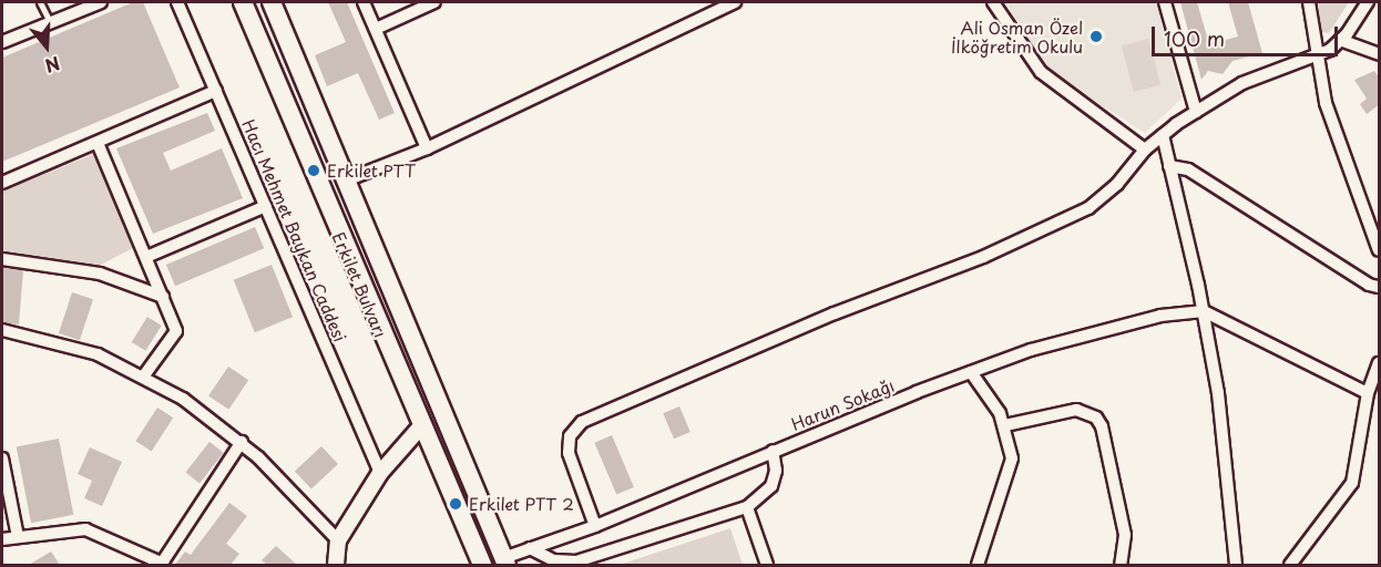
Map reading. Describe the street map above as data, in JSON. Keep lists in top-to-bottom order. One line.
{"streets":{"main road":["Erkilet Bulvarı"],"street":["Hacı Mehmet Baykan Caddesi","Harun Sokağı"]},"crossings":[["Erkilet Bulvarı","Harun Sokağı"]],"places":["Ali Osman Özel İlköğretim Okulu","Erkilet PTT","Erkilet PTT 2"],"scale_bar":"100 m","north":"bottom"}
